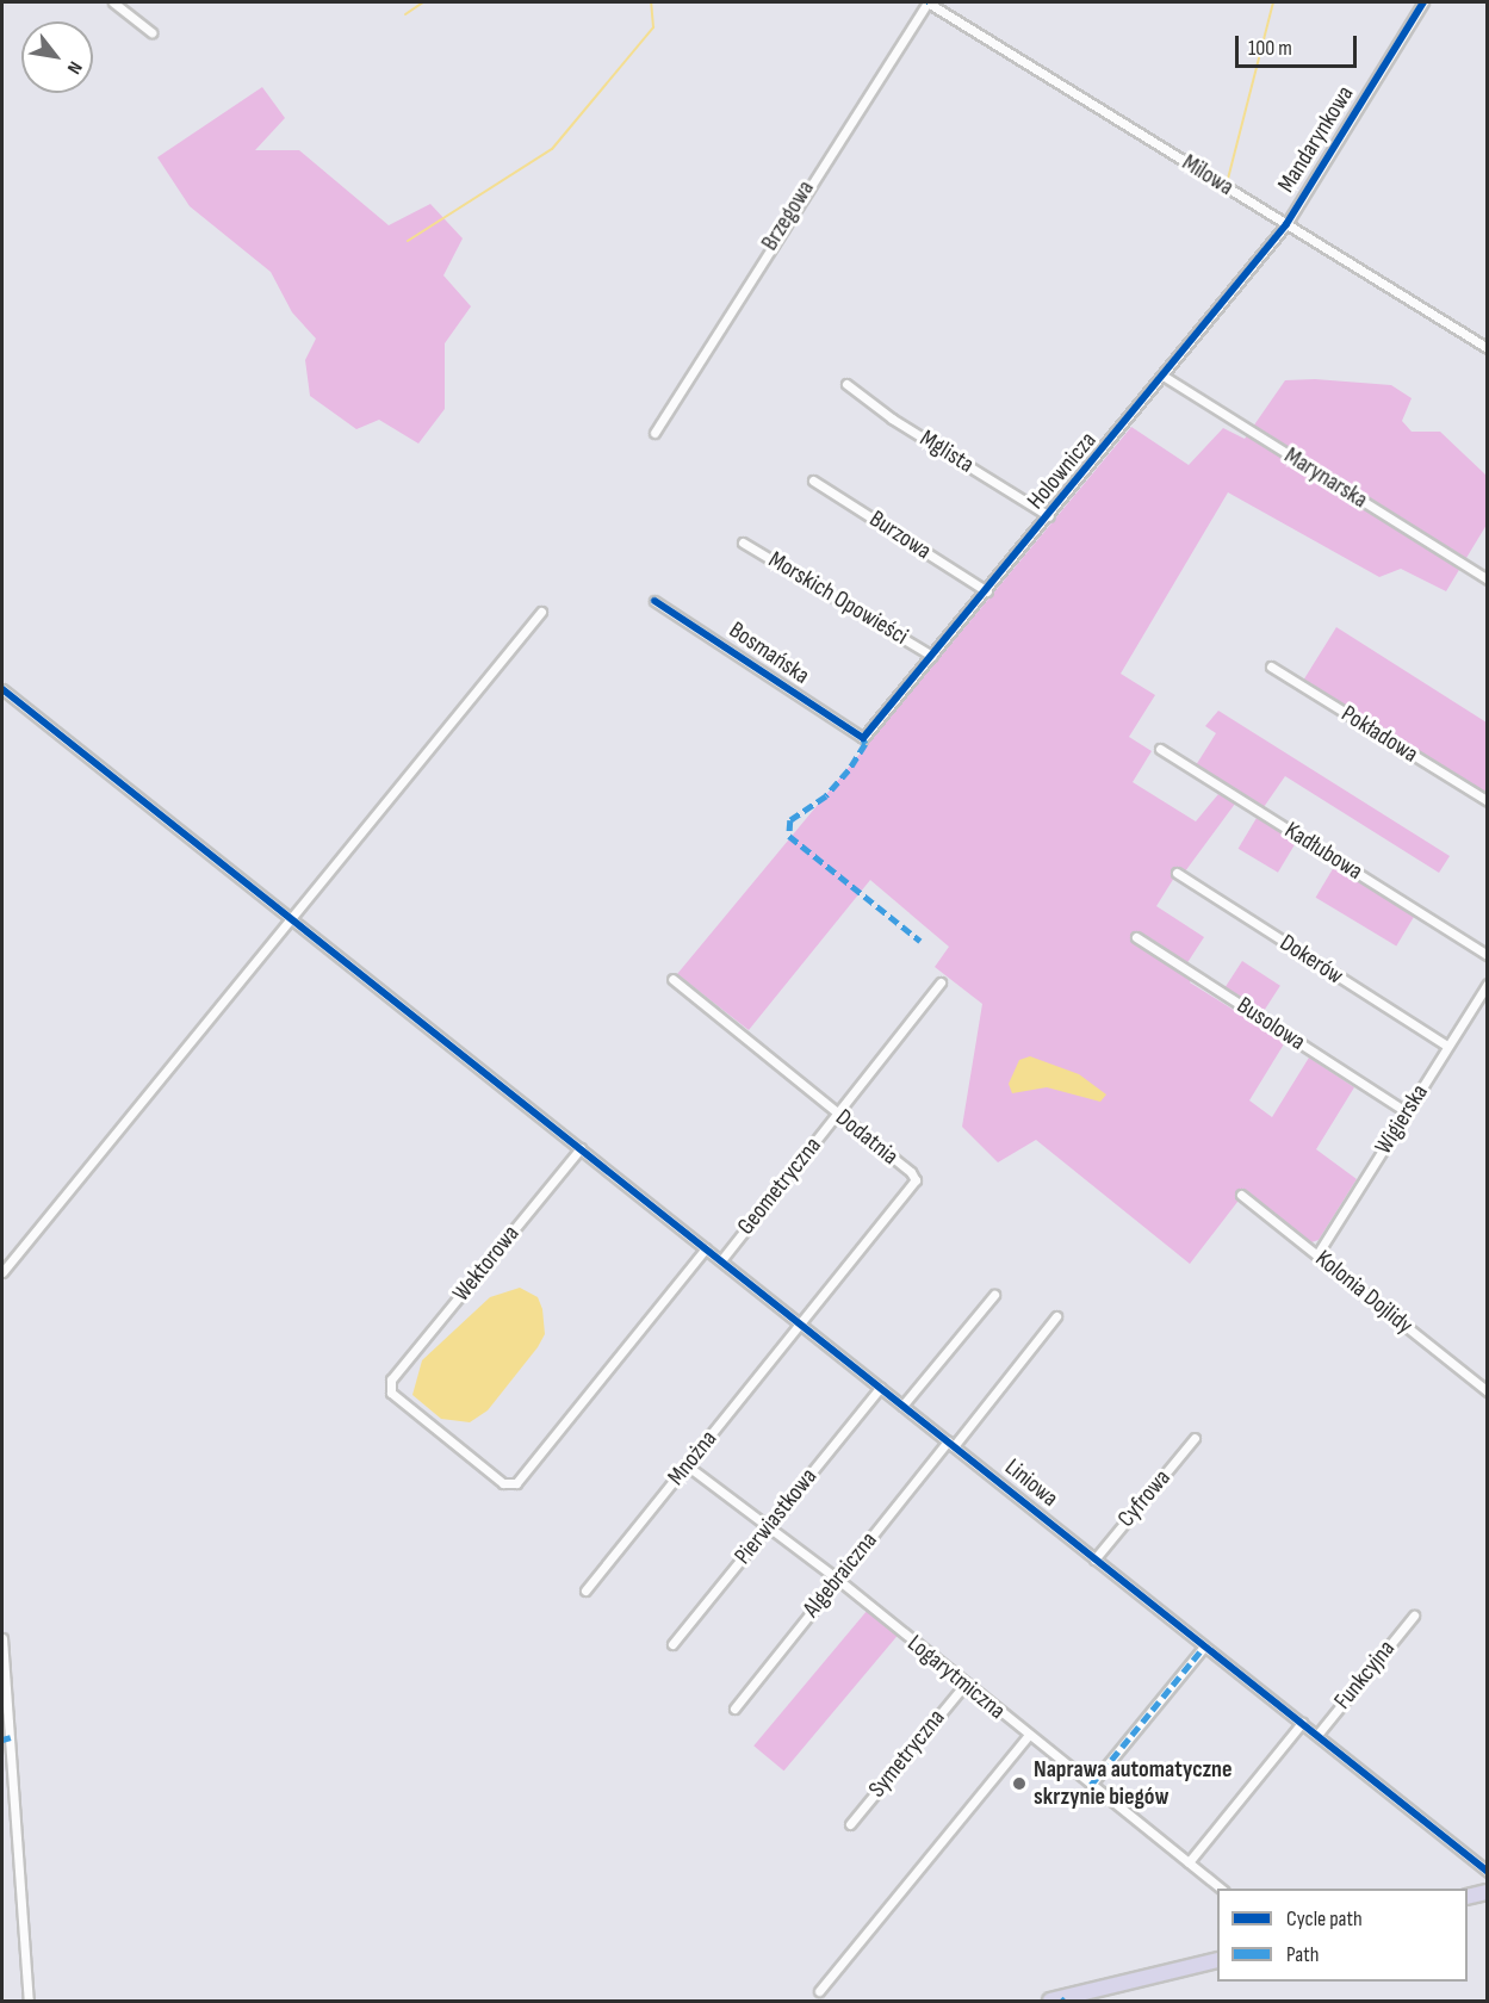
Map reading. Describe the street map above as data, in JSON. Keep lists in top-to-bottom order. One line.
{"streets":{"street":["Mandarynkowa","Milowa","Brzegowa","Mglista","Holownicza","Marynarska","Burzowa","Morskich Opowieści","Bosmańska","Pokładowa","Kadłubowa","Dokerów","Busolowa","Wigierska","Dodatnia","Geometryczna","Wektorowa","Kolonia Dojlidy","Mnożna","Liniowa","Cyfrowa","Pierwiastkowa","Algebraiczna","Funkcyjna","Logarytmiczna","Symetryczna"]},"crossings":[["Mandarynkowa","Milowa"],["Mandarynkowa","Holownicza"],["Milowa","Brzegowa"],["Milowa","Holownicza"],["Mglista","Holownicza"],["Holownicza","Marynarska"],["Holownicza","Burzowa"],["Holownicza","Morskich Opowieści"],["Holownicza","Bosmańska"],["Dokerów","Wigierska"],["Busolowa","Wigierska"],["Wigierska","Kolonia Dojlidy"],["Dodatnia","Geometryczna"],["Dodatnia","Mnożna"],["Dodatnia","Liniowa"],["Geometryczna","Liniowa"],["Wektorowa","Liniowa"],["Mnożna","Liniowa"],["Mnożna","Logarytmiczna"],["Liniowa","Cyfrowa"],["Liniowa","Pierwiastkowa"],["Liniowa","Algebraiczna"],["Liniowa","Funkcyjna"],["Pierwiastkowa","Logarytmiczna"],["Algebraiczna","Logarytmiczna"],["Logarytmiczna","Symetryczna"]],"places":["Naprawa automatyczne skrzynie biegów"],"legend":["Cycle path","Path"],"scale_bar":"100 m","north":"bottom right"}
